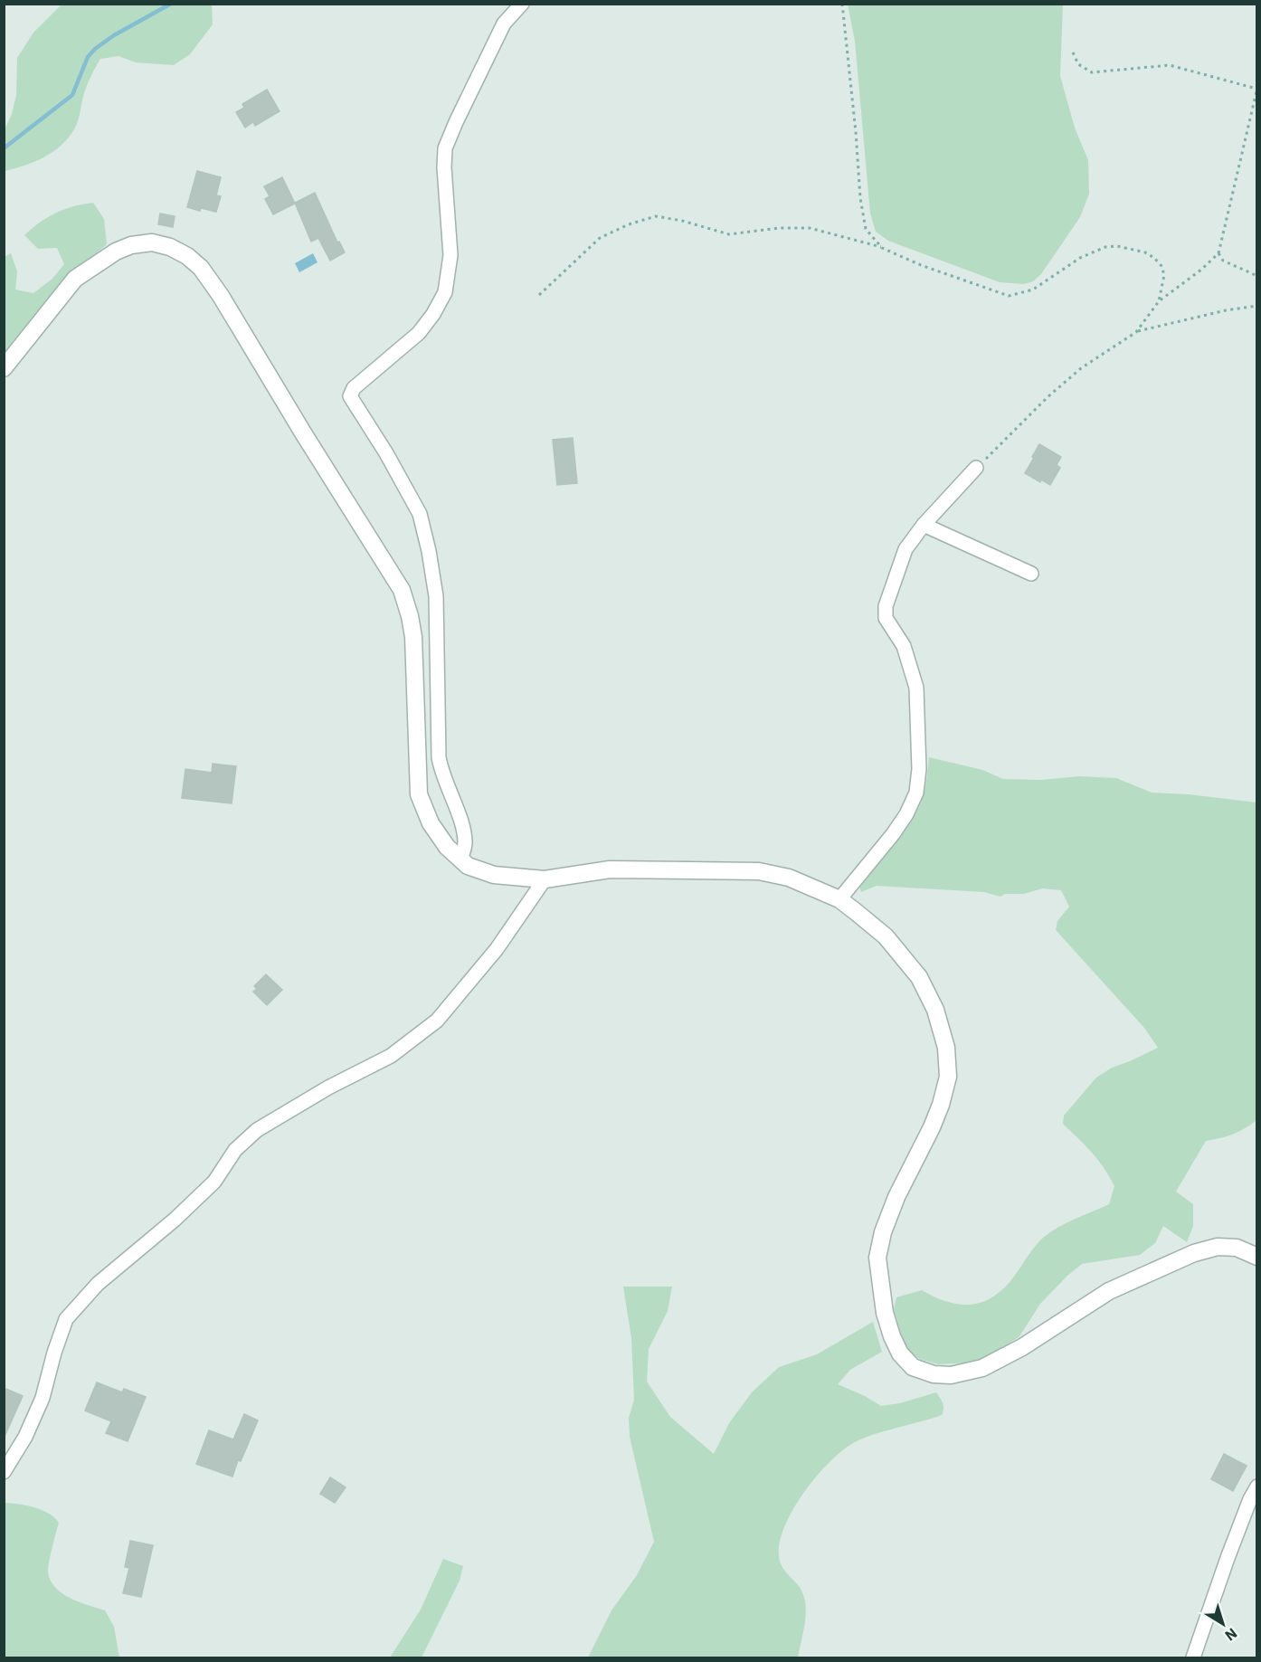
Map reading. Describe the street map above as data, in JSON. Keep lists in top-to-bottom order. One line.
{"north":"bottom right"}
